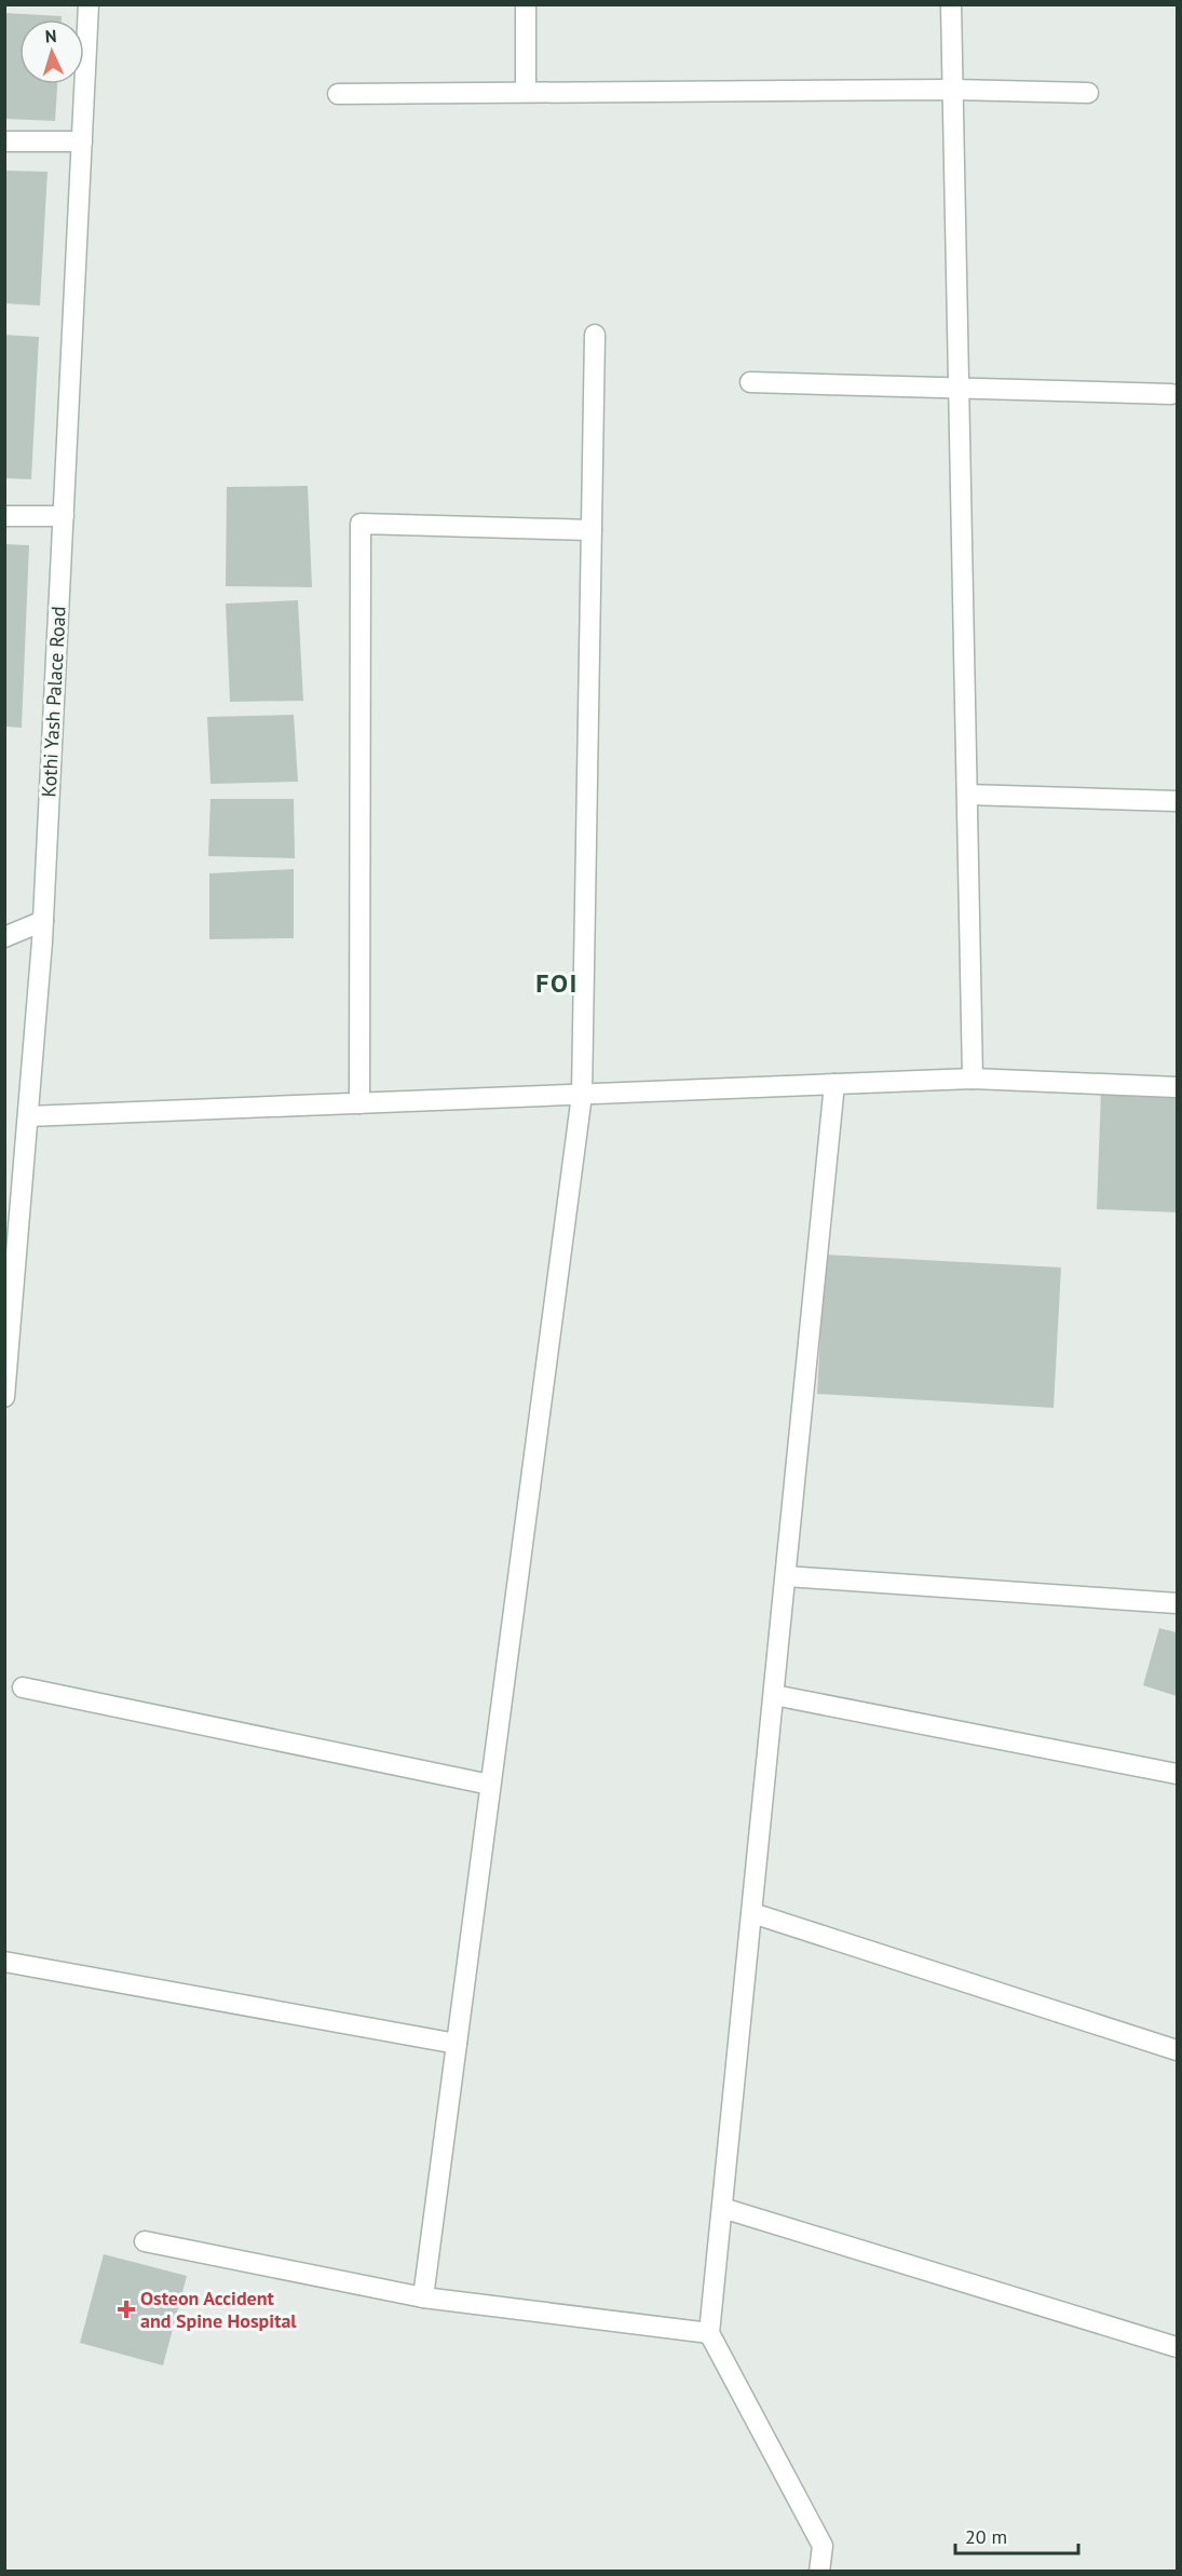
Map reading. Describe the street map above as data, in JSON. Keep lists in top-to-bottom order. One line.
{"streets":{"street":["Kothi Yash Palace Road"]},"districts":["FOI"],"places":{"health":["Osteon Accident and Spine Hospital"]},"scale_bar":"20 m","north":"top"}
